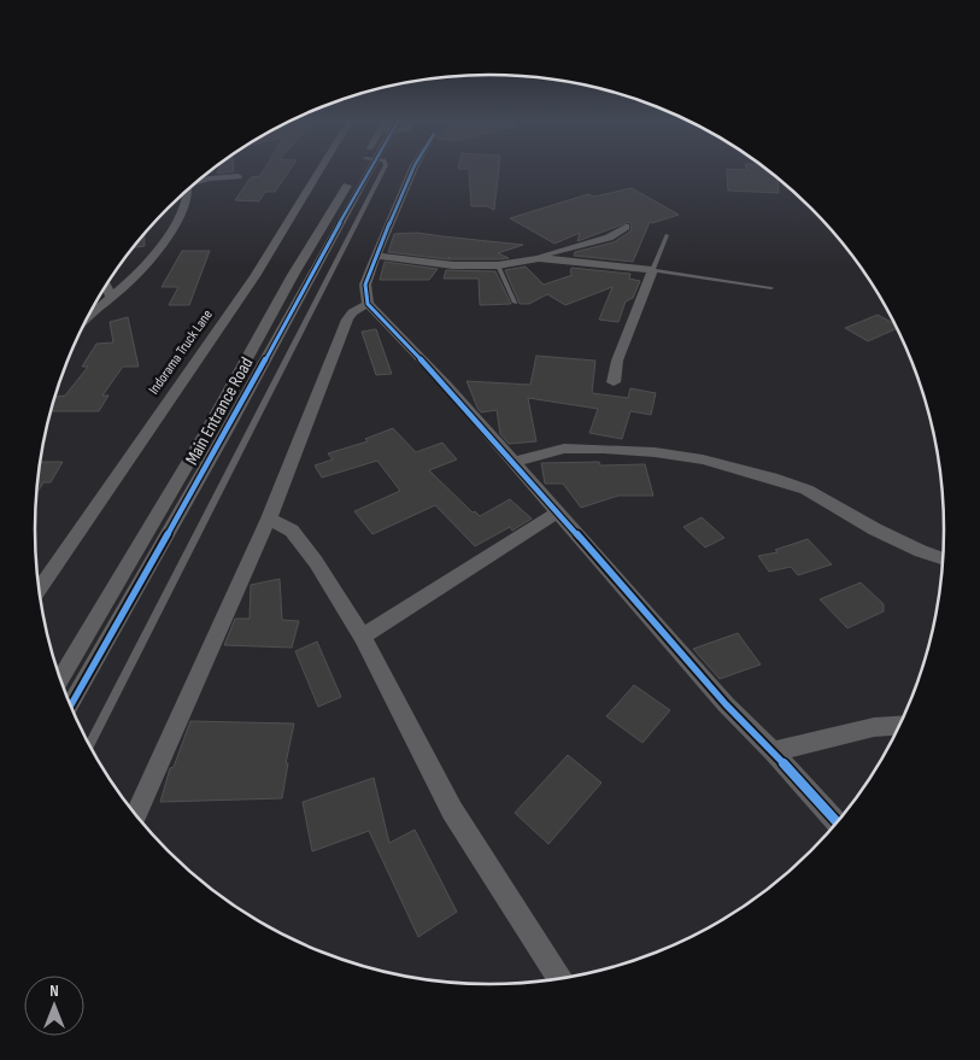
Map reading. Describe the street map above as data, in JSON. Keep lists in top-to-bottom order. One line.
{"streets":{"street":["Indorama Truck Lane","Main Entrance Road"]},"north":"top"}
